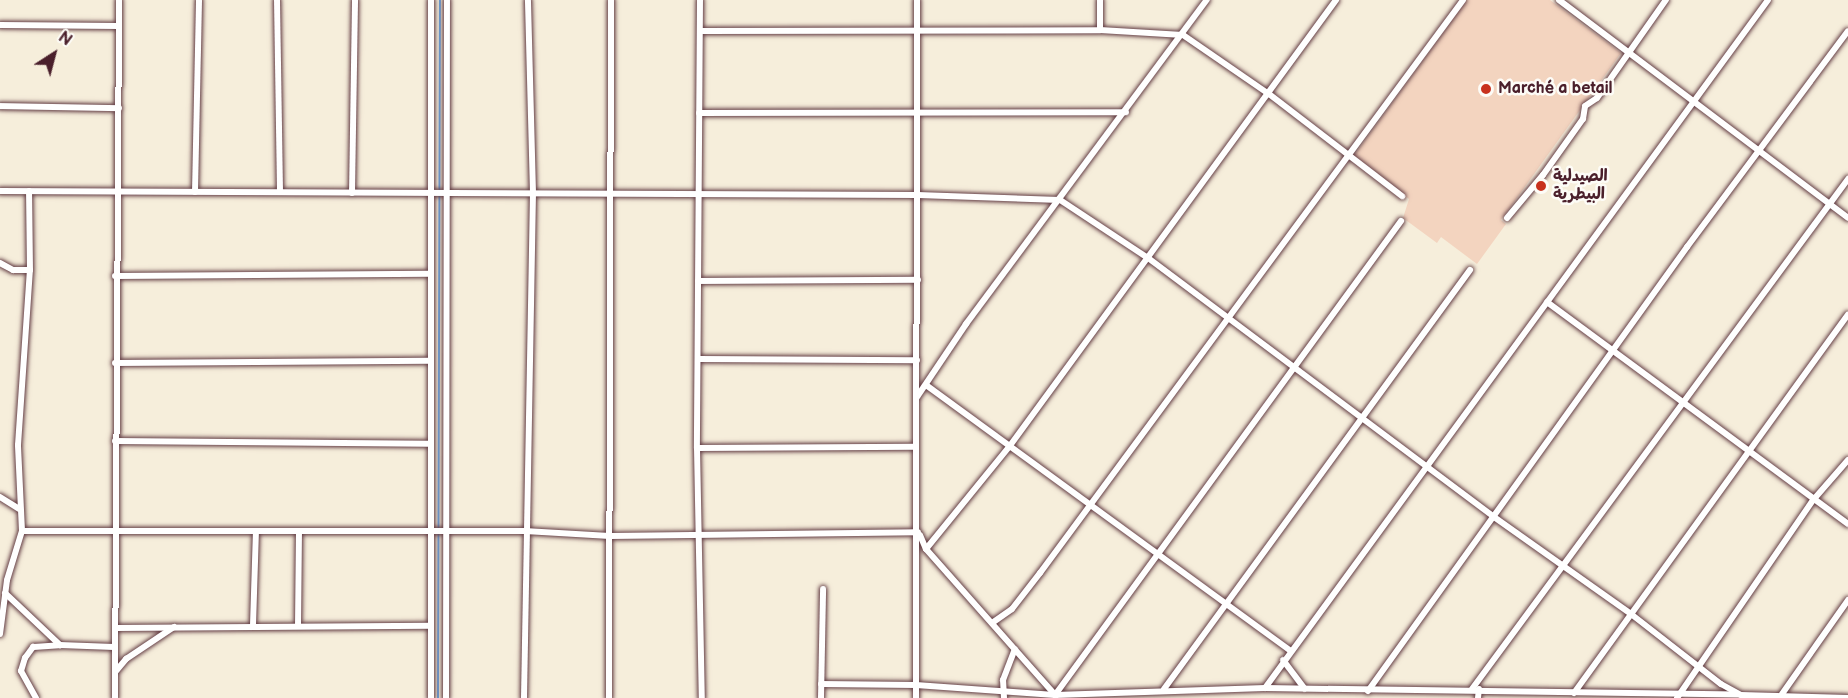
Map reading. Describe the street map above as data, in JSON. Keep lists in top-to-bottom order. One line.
{"places":["Marché a betail","الصيدلية البيطرية"],"north":"top right"}
